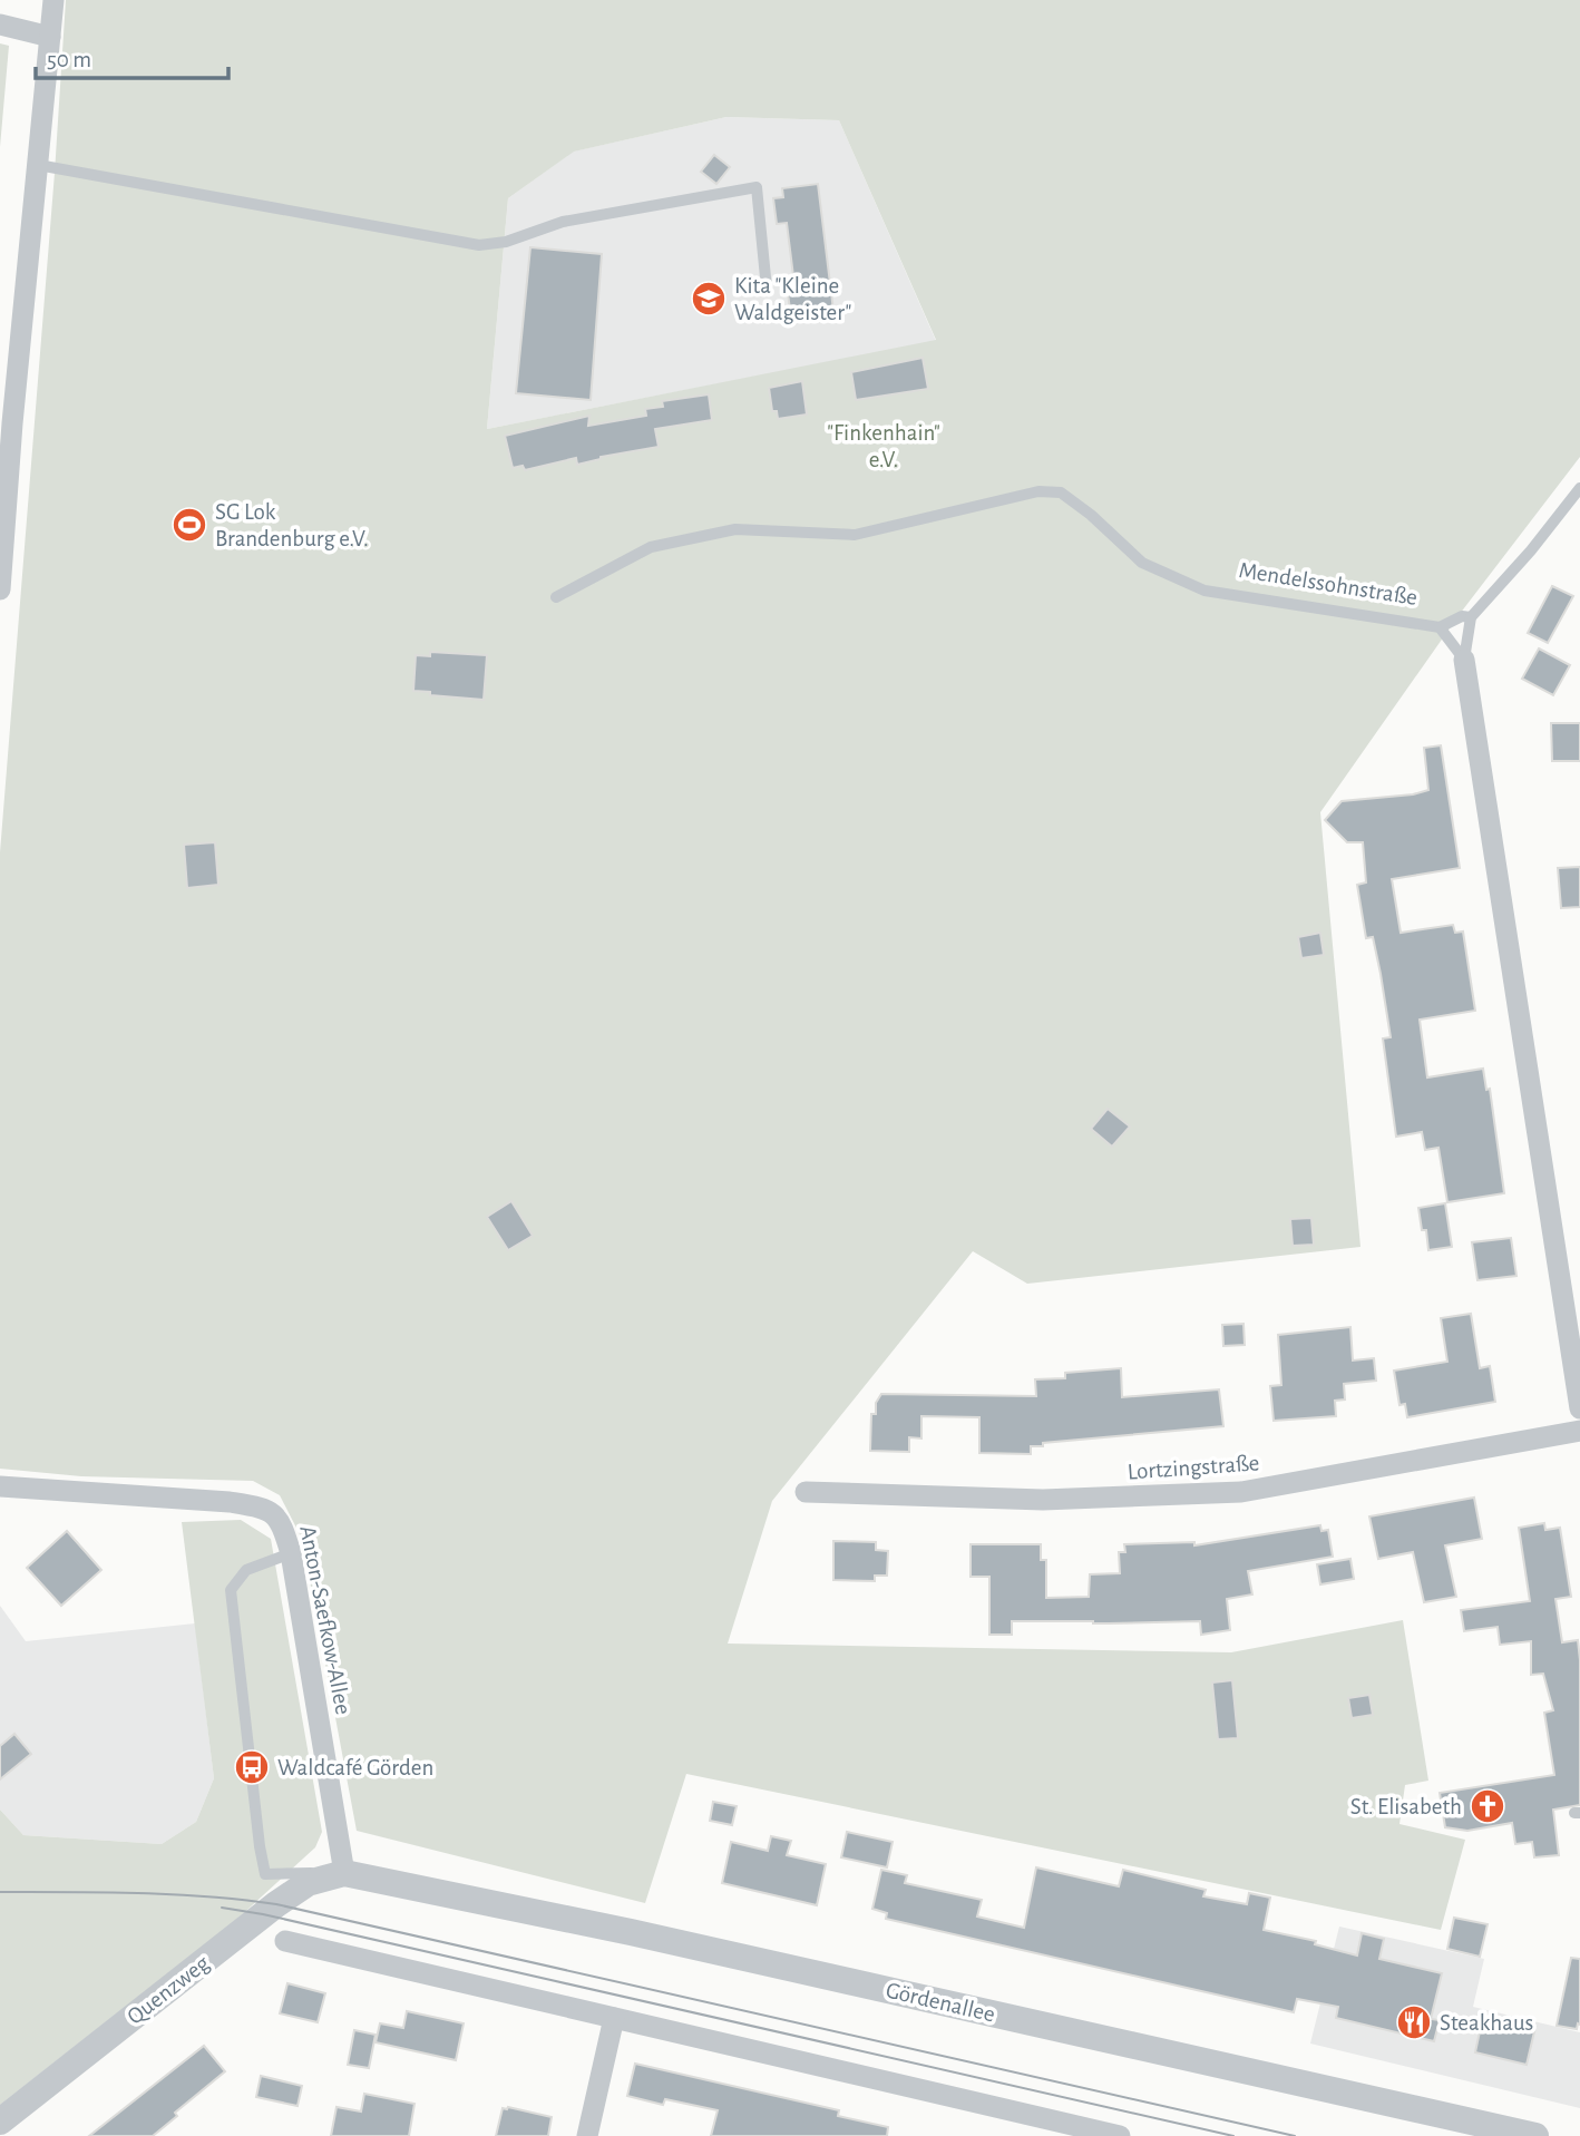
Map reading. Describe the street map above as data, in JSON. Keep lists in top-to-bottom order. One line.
{"streets":{"street":["Mendelssohnstraße","Lortzingstraße","Anton-Saefkow-Allee","Quenzweg","Gördenallee"]},"crossings":[["Anton-Saefkow-Allee","Quenzweg"],["Anton-Saefkow-Allee","Gördenallee"],["Quenzweg","Gördenallee"]],"parks":["\"Finkenhain\" e.V."],"places":{"school or university":["Kita \"Kleine Waldgeister\""],"sports":["SG Lok Brandenburg e.V."],"bus stop":["Waldcafé Görden"],"church":["St. Elisabeth"],"restaurant":["Steakhaus"]},"scale_bar":"50 m"}
